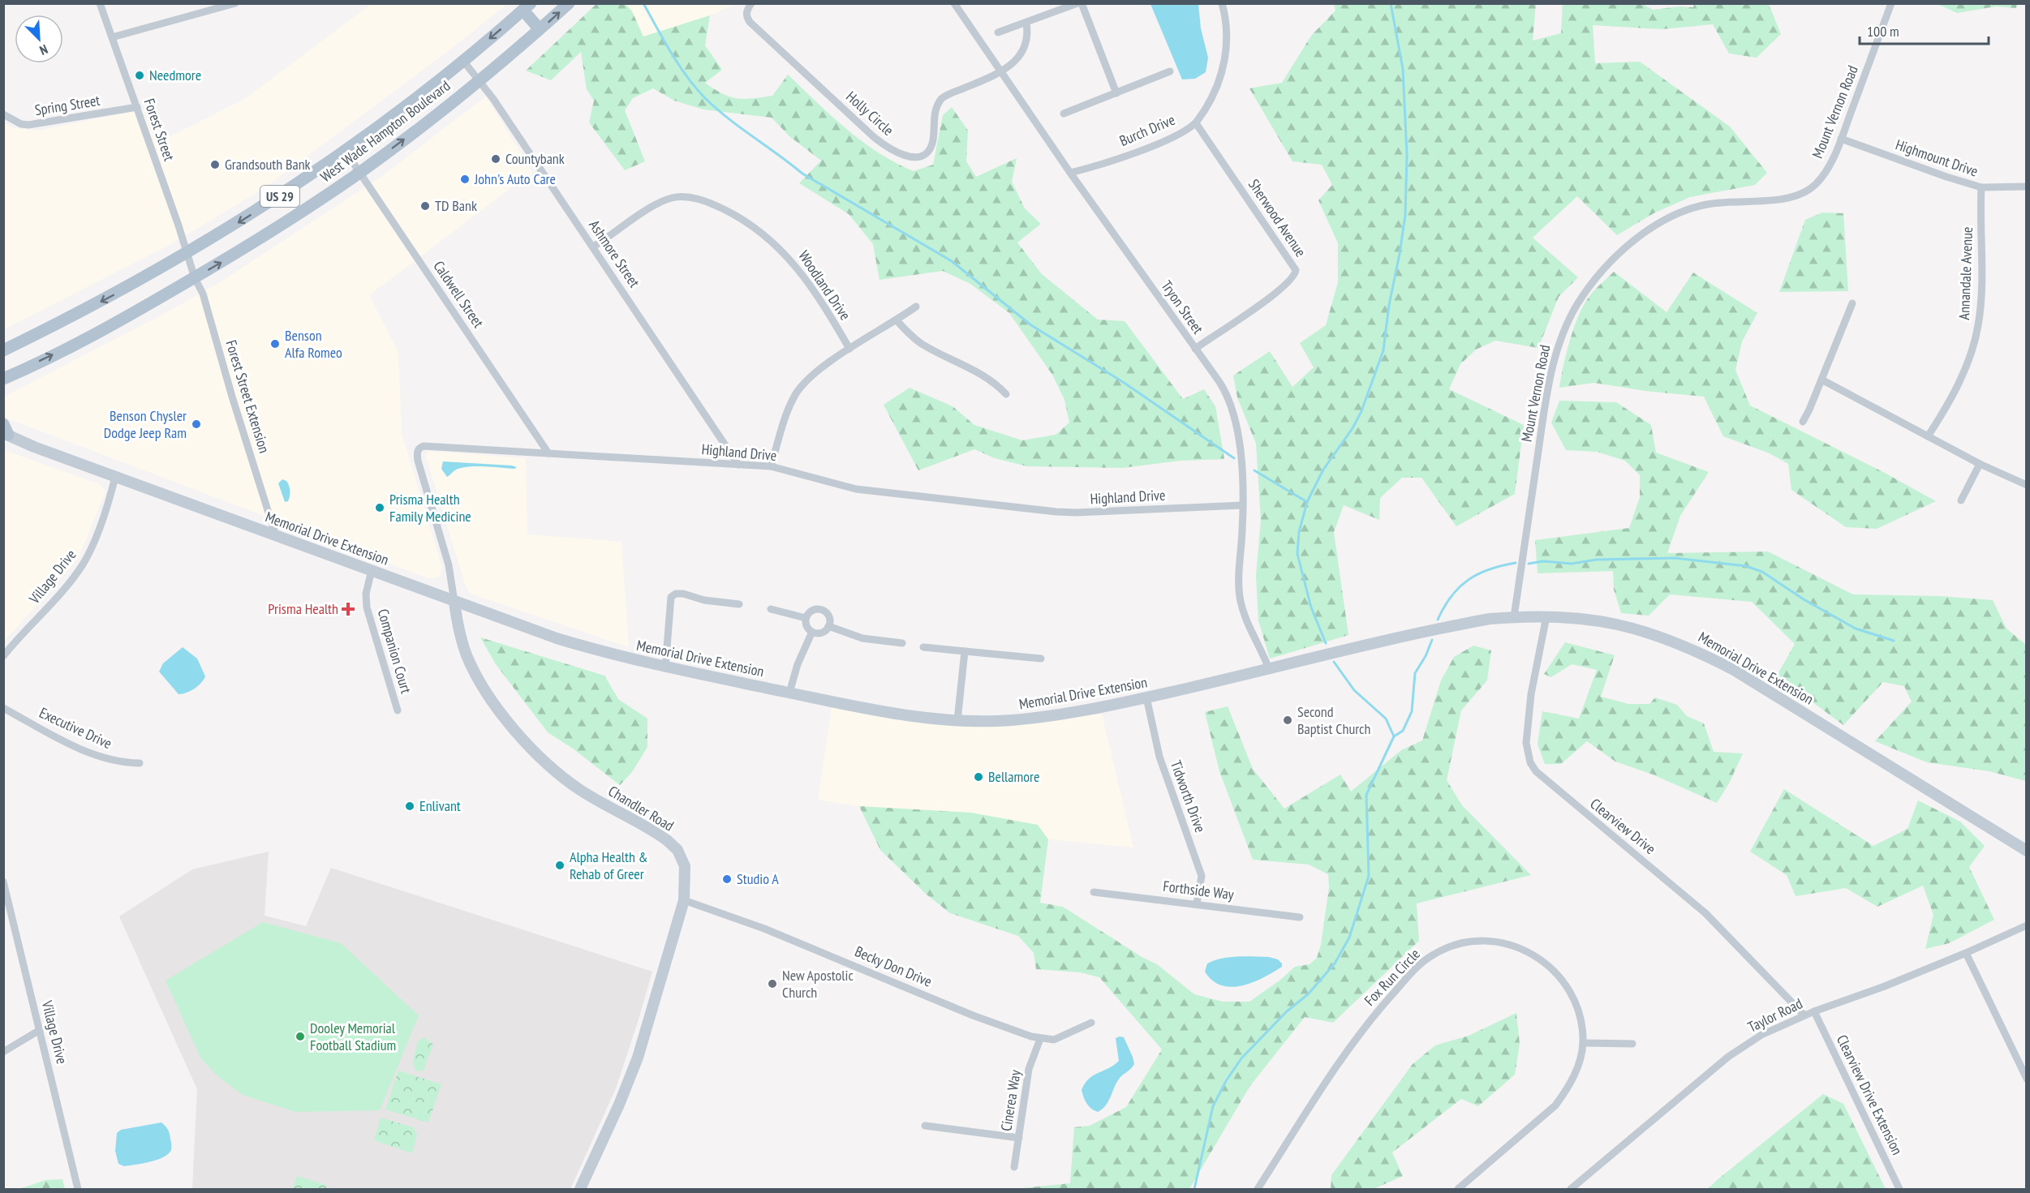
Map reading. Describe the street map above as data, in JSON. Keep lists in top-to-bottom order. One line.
{"streets":{"main road":["West Wade Hampton Boulevard","US 29"],"street":["Spring Street","Mount Vernon Road","Holly Circle","Forest Street","Burch Drive","Highmount Drive","Sherwood Avenue","Ashmore Street","Annandale Avenue","Woodland Drive","Caldwell Street","Tryon Street","Forest Street Extension","Highland Drive","Memorial Drive Extension","Village Drive","Companion Court","Executive Drive","Tidworth Drive","Chandler Road","Clearview Drive","Forthside Way","Becky Don Drive","Fox Run Circle","Taylor Road","Clearview Drive Extension","Cinerea Way"]},"crossings":[["Spring Street","Forest Street"],["Mount Vernon Road","Highmount Drive"],["Mount Vernon Road","Memorial Drive Extension"],["Holly Circle","Tryon Street"],["Forest Street","West Wade Hampton Boulevard"],["Forest Street","Forest Street Extension"],["Burch Drive","Sherwood Avenue"],["Burch Drive","Tryon Street"],["West Wade Hampton Boulevard","Ashmore Street"],["West Wade Hampton Boulevard","Caldwell Street"],["West Wade Hampton Boulevard","Forest Street Extension"],["Highmount Drive","Annandale Avenue"],["Sherwood Avenue","Tryon Street"],["Ashmore Street","Woodland Drive"],["Ashmore Street","Highland Drive"],["Caldwell Street","Highland Drive"],["Tryon Street","Highland Drive"],["Tryon Street","Memorial Drive Extension"],["Forest Street Extension","Memorial Drive Extension"],["Highland Drive","Memorial Drive Extension"],["Highland Drive","Chandler Road"],["Memorial Drive Extension","Village Drive"],["Memorial Drive Extension","Companion Court"],["Memorial Drive Extension","Tidworth Drive"],["Memorial Drive Extension","Chandler Road"],["Memorial Drive Extension","Clearview Drive"],["Tidworth Drive","Forthside Way"],["Chandler Road","Becky Don Drive"],["Clearview Drive","Taylor Road"],["Becky Don Drive","Cinerea Way"],["Taylor Road","Clearview Drive Extension"]],"places":{"other":["Needmore","Countybank","Grandsouth Bank","John's Auto Care","TD Bank","Benson Alfa Romeo","Benson Chysler Dodge Jeep Ram","Prisma Health Family Medicine","Second Baptist Church","Bellamore","Enlivant","Alpha Health & Rehab of Greer","Studio A","New Apostolic Church","Dooley Memorial Football Stadium"],"health":["Prisma Health"]},"scale_bar":"100 m","north":"bottom right"}
